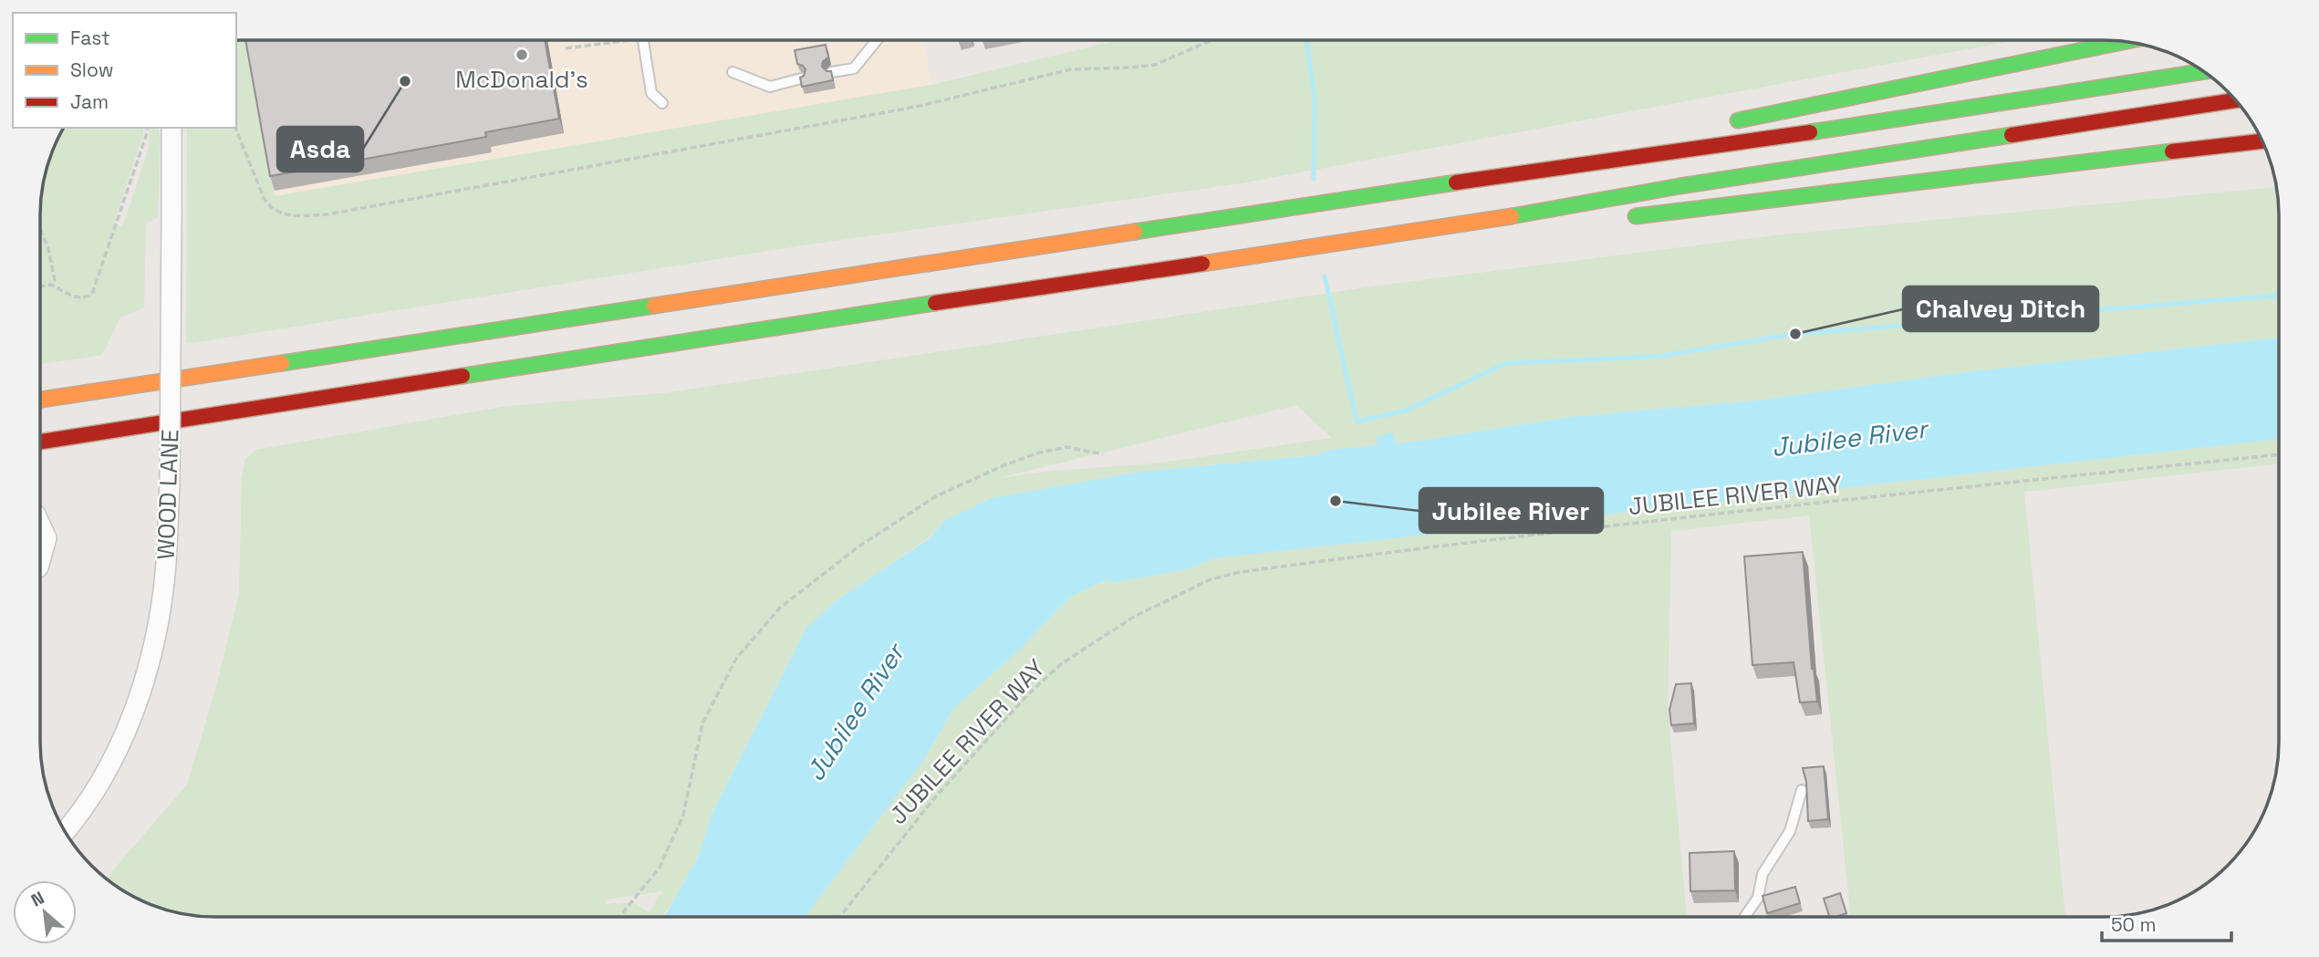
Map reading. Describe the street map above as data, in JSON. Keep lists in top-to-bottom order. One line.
{"streets":{"street":["WOOD LANE"],"path":["JUBILEE RIVER WAY"]},"water":["Jubilee River"],"places":["McDonald's","Asda","Chalvey Ditch","Jubilee River"],"legend":["Fast","Slow","Jam"],"scale_bar":"50 m","north":"top left"}
